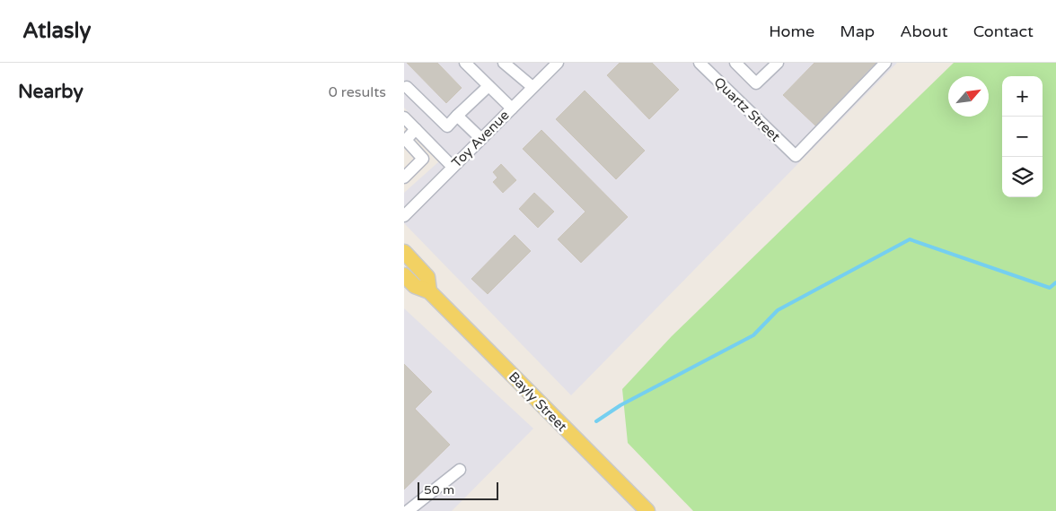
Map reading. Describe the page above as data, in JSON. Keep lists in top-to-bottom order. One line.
{"streets":{"main road":["Bayly Street"],"street":["Quartz Street","Toy Avenue"]},"scale_bar":"50 m","north":"top right","page":{"header":"Atlasly","nav":["Home","Map","About","Contact"],"heading":["Nearby","0 results"],"map_buttons":["+","−"],"scale":"50 m"}}
